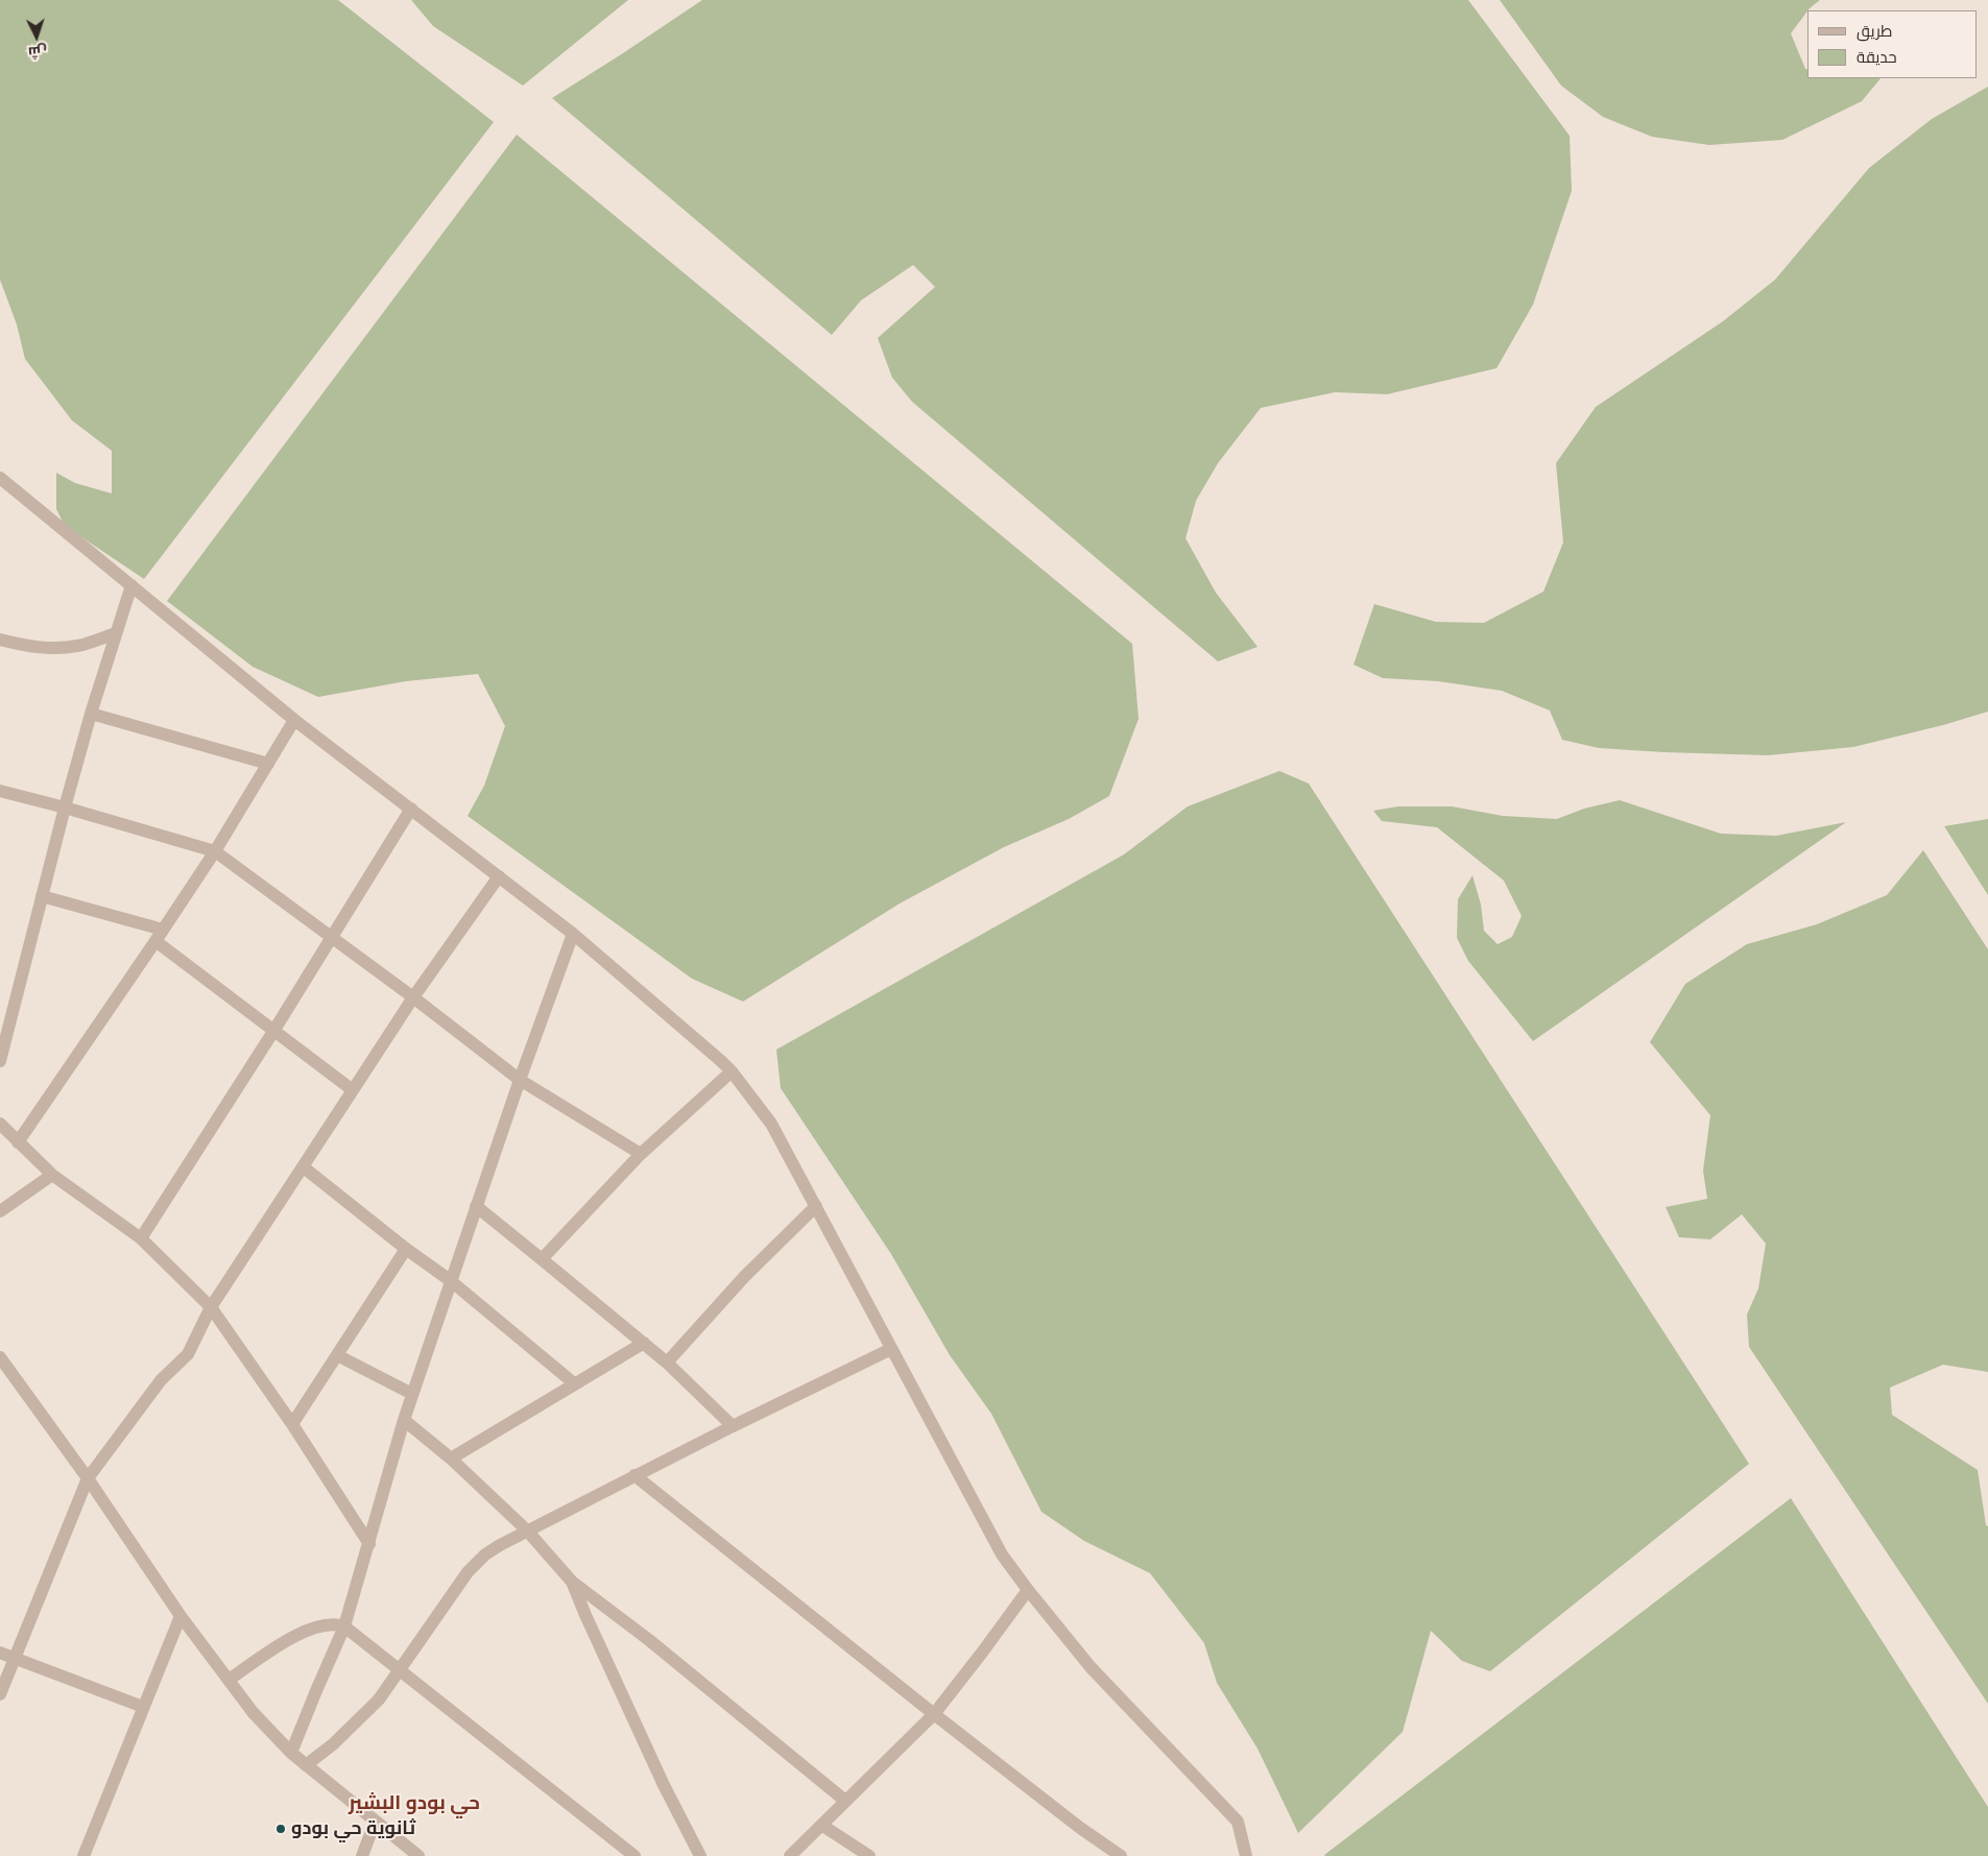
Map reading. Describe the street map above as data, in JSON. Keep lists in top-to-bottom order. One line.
{"districts":["حي بودو البشير"],"places":["ثانوية حي بودو"],"legend":["طريق","حديقة"],"north":"bottom"}
